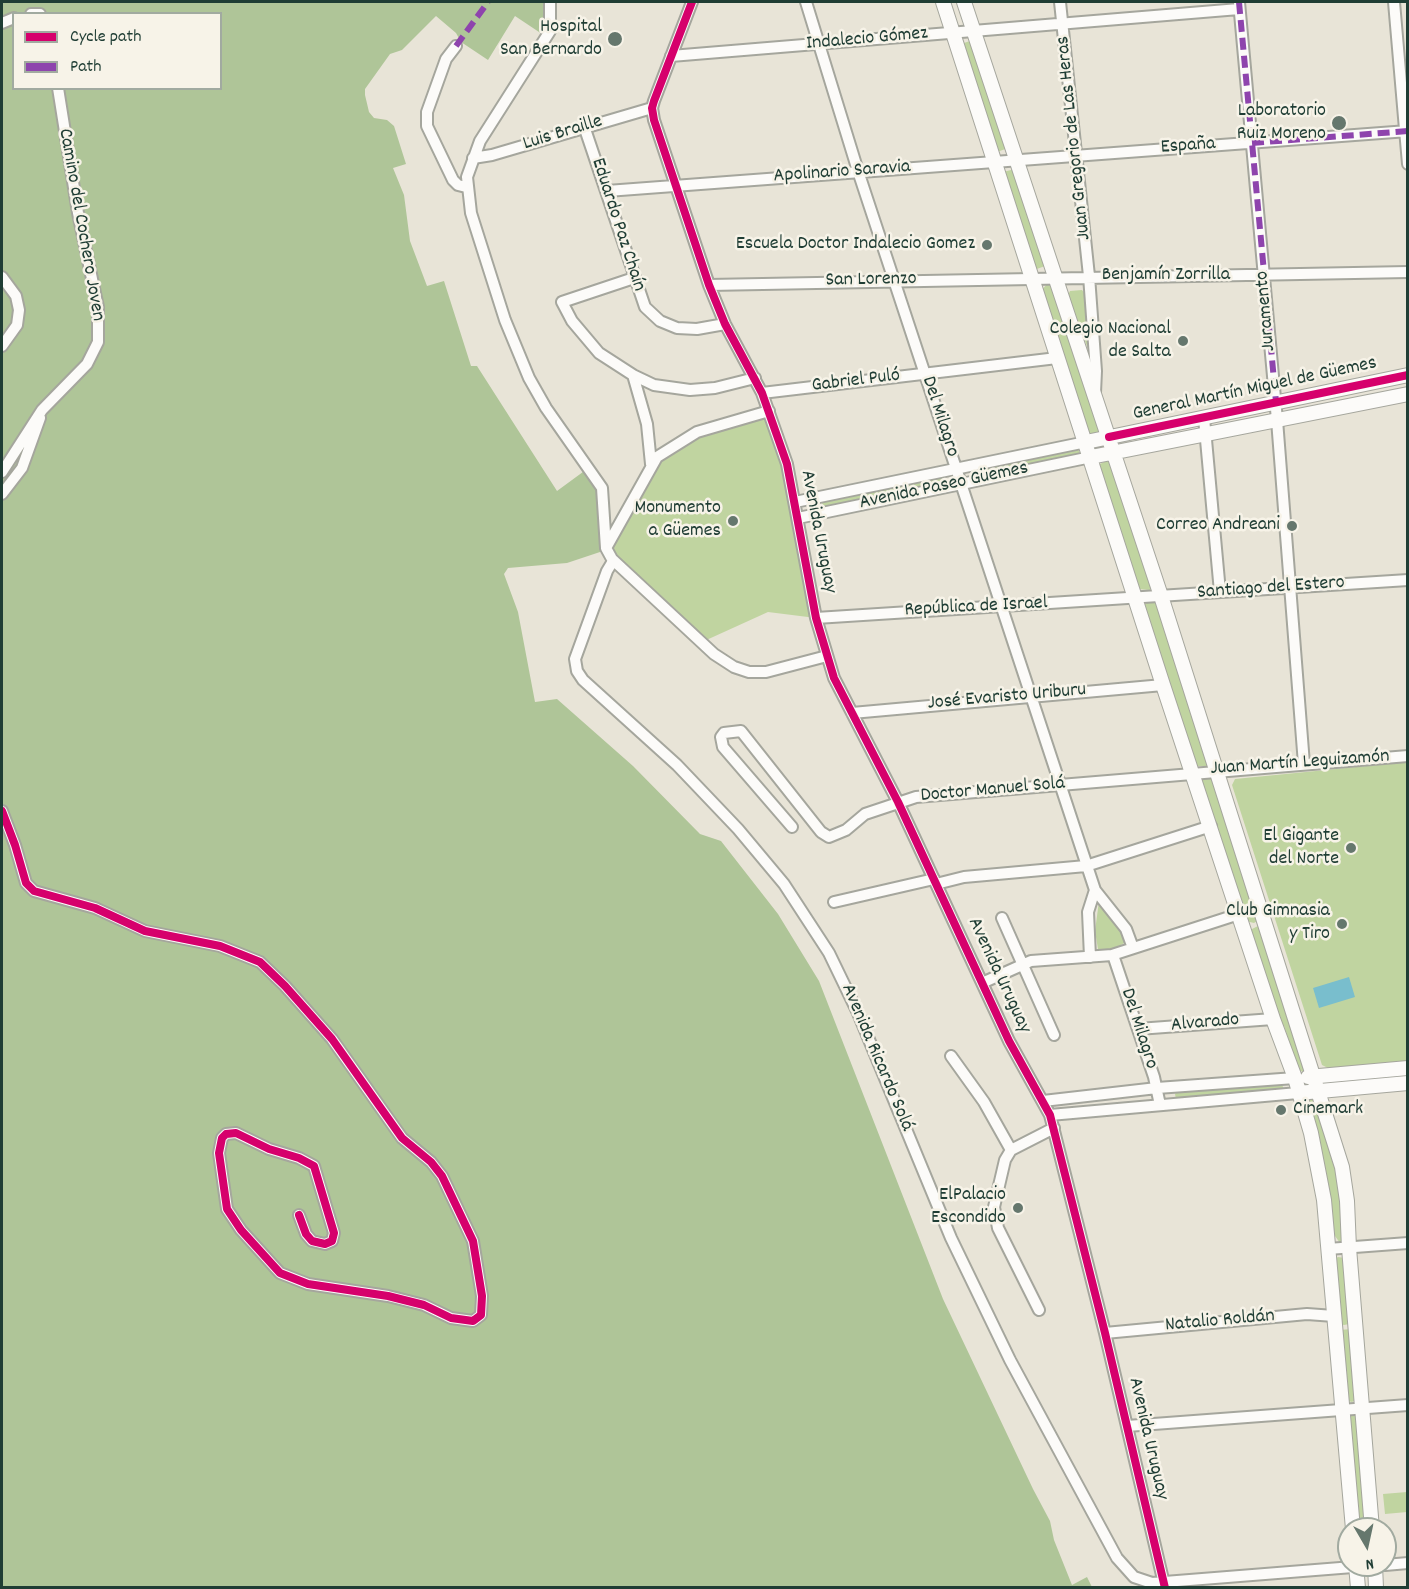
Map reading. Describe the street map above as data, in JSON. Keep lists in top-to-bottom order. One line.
{"streets":{"main road":["General Martín Miguel de Güemes"],"street":["Indalecio Gómez","Luis Braille","Juan Gregorio de Las Heras","España","Apolinario Saravia","Camino del Cochero Joven","Eduardo Paz Chaín","Benjamín Zorrilla","San Lorenzo","Juramento","Gabriel Puló","Del Milagro","Avenida Paseo Güemes","Avenida Uruguay","Santiago del Estero","República de Israel","José Evaristo Uriburu","Juan Martín Leguizamón","Doctor Manuel Solá","Alvarado","Avenida Ricardo Solá","Natalio Roldán"]},"crossings":[["Indalecio Gómez","Juan Gregorio de Las Heras"],["Indalecio Gómez","Juramento"],["Indalecio Gómez","Del Milagro"],["Luis Braille","Eduardo Paz Chaín"],["Luis Braille","Avenida Uruguay"],["Juan Gregorio de Las Heras","España"],["Juan Gregorio de Las Heras","Apolinario Saravia"],["Juan Gregorio de Las Heras","Benjamín Zorrilla"],["España","Apolinario Saravia"],["España","Juramento"],["Apolinario Saravia","Eduardo Paz Chaín"],["Apolinario Saravia","Del Milagro"],["Apolinario Saravia","Avenida Uruguay"],["Eduardo Paz Chaín","Avenida Uruguay"],["Benjamín Zorrilla","San Lorenzo"],["Benjamín Zorrilla","Juramento"],["San Lorenzo","Del Milagro"],["San Lorenzo","Avenida Uruguay"],["Juramento","General Martín Miguel de Güemes"],["Juramento","Santiago del Estero"],["Juramento","Juan Martín Leguizamón"],["Gabriel Puló","Del Milagro"],["Gabriel Puló","Avenida Uruguay"],["General Martín Miguel de Güemes","Avenida Paseo Güemes"],["Del Milagro","Avenida Paseo Güemes"],["Del Milagro","República de Israel"],["Del Milagro","José Evaristo Uriburu"],["Del Milagro","Doctor Manuel Solá"],["Del Milagro","Alvarado"],["Avenida Paseo Güemes","Avenida Uruguay"],["Avenida Uruguay","República de Israel"],["Avenida Uruguay","José Evaristo Uriburu"],["Avenida Uruguay","Doctor Manuel Solá"],["Avenida Uruguay","Avenida Ricardo Solá"],["Avenida Uruguay","Natalio Roldán"],["Santiago del Estero","República de Israel"],["Juan Martín Leguizamón","Doctor Manuel Solá"]],"places":["Hospital San Bernardo","Laboratorio Ruiz Moreno","Escuela Doctor Indalecio Gomez","Colegio Nacional de Salta","Monumento a Güemes","Correo Andreani","El Gigante del Norte","Club Gimnasia y Tiro","Cinemark","ElPalacio Escondido"],"legend":["Cycle path","Path"],"north":"bottom"}
